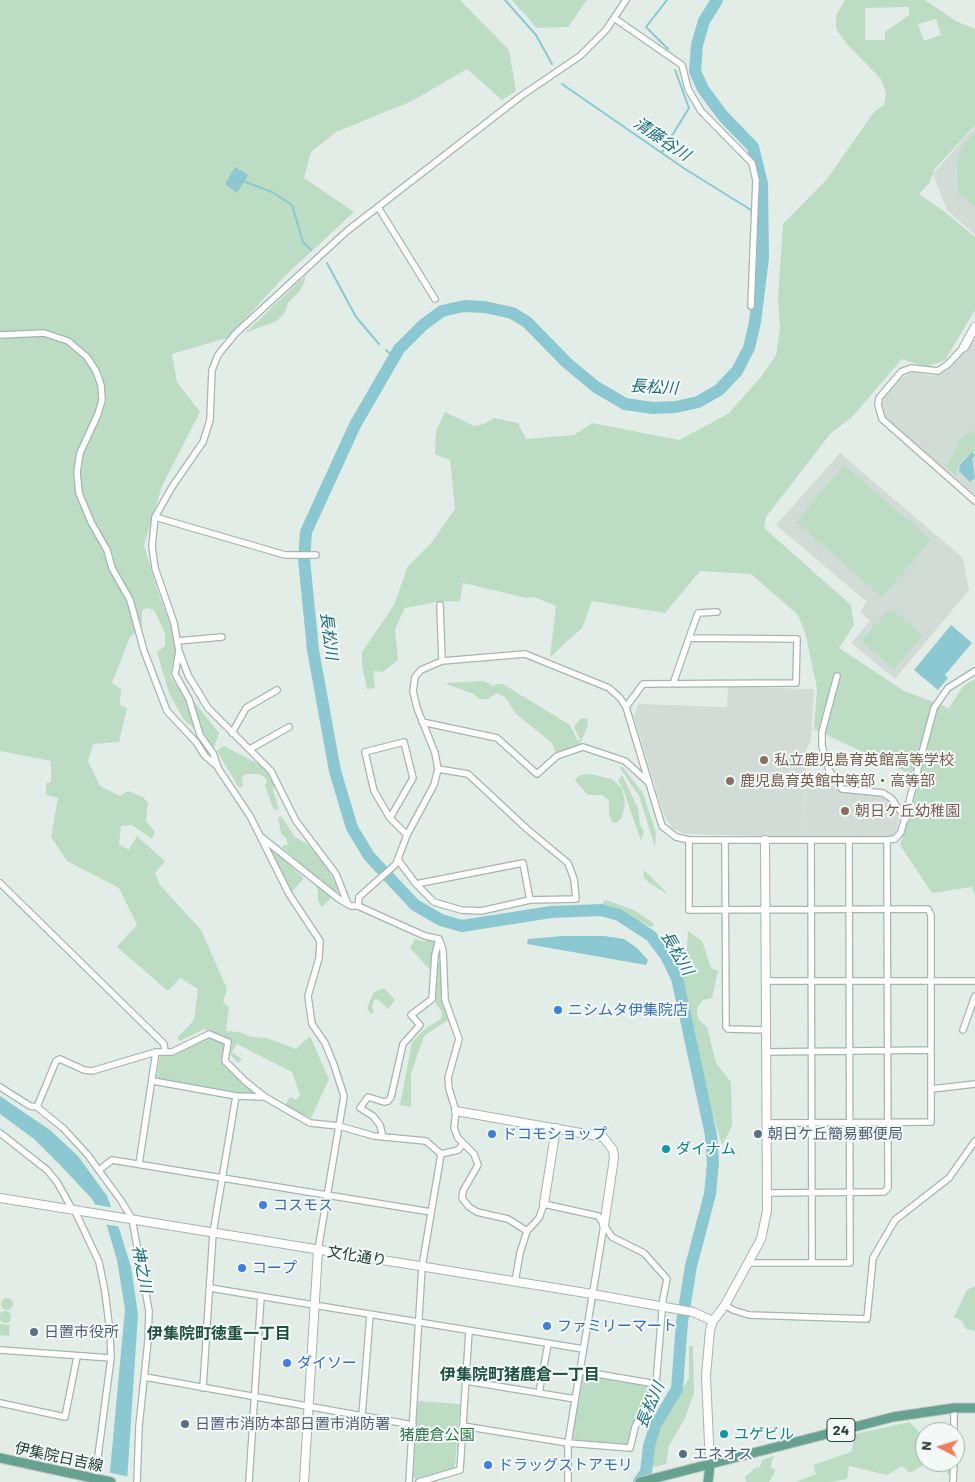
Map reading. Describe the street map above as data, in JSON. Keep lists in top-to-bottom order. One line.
{"streets":{"main road":["24","伊集院日吉線"],"street":["文化通り"]},"districts":["伊集院町徳重一丁目","伊集院町猪鹿倉一丁目"],"water":["清藤谷川","長松川","神之川"],"parks":["猪鹿倉公園"],"places":["私立鹿児島育英館高等学校","鹿児島育英館中等部・高等部","朝日ケ丘幼稚園","ニシムタ伊集院店","ドコモショップ","朝日ケ丘簡易郵便局","ダイナム","コスモス","コープ","ファミリーマート","日置市役所","ダイソー","日置市消防本部日置市消防署","ユゲビル","エネオス","ドラッグストアモリ"],"north":"left"}
